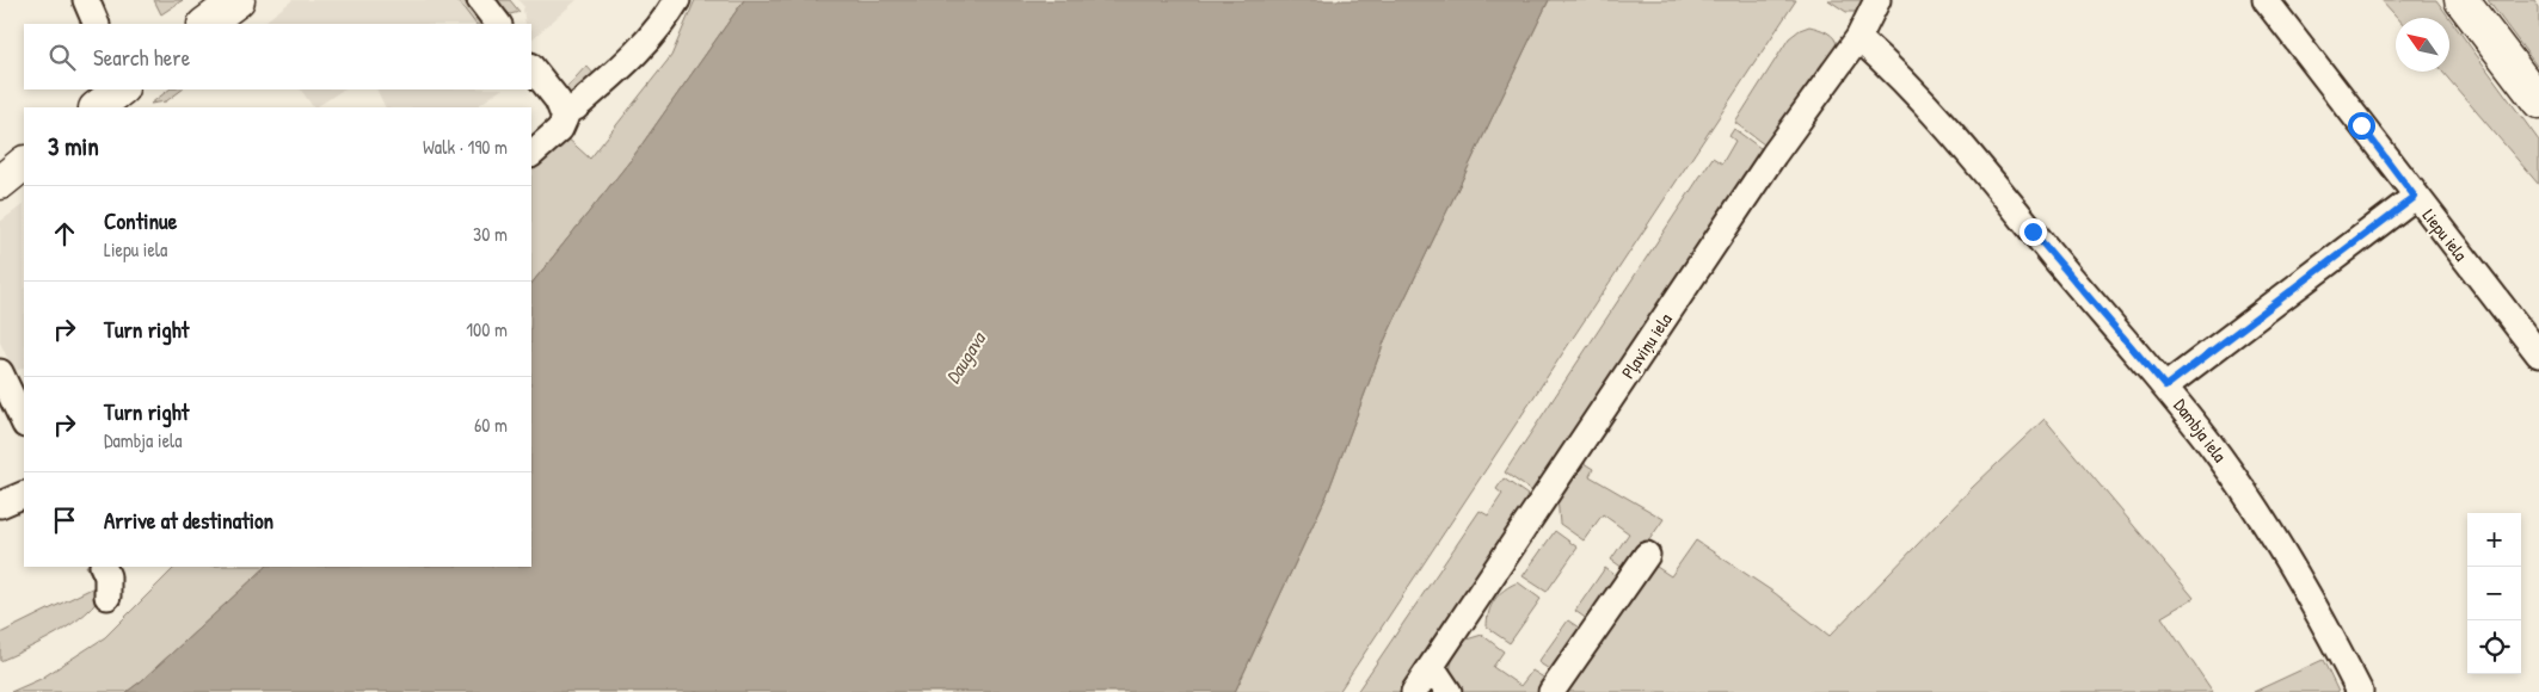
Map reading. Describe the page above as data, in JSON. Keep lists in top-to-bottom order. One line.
{"streets":{"street":["Liepu iela","Pļaviņu iela","Dambja iela"]},"crossings":[["Pļaviņu iela","Dambja iela"]],"water":["Daugava"],"north":"top left","page":{"search":"Search here","heading":["3 min","Walk · 190 m"],"list":[["Continue","Liepu iela","30 m"],["Turn right","100 m"],["Turn right","Dambja iela","60 m"],"Arrive at destination"],"map_buttons":["+","−"]}}
